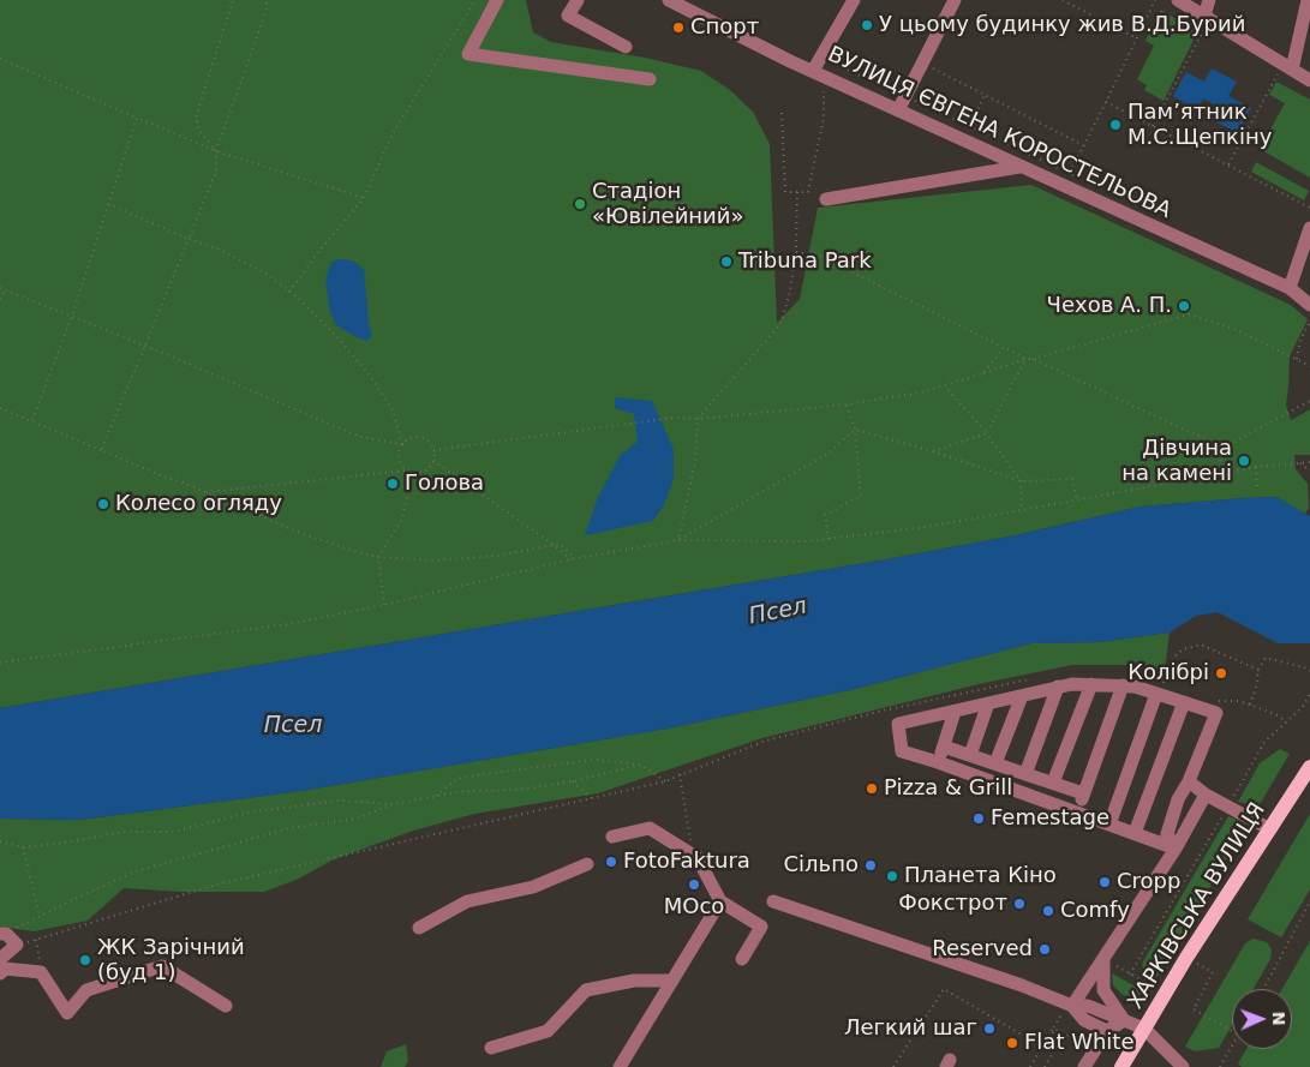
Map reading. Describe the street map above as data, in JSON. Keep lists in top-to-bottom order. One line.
{"streets":{"main road":["ХАРКІВСЬКА ВУЛИЦЯ"],"street":["ВУЛИЦЯ ЄВГЕНА КОРОСТЕЛЬОВА"]},"water":["Псел"],"places":["У цьому будинку жив В.Д.Бурий","Спорт","Пам’ятник М.С.Щепкіну","Стадіон «Ювілейний»","Tribuna Park","Чехов А. П.","Дівчина на камені","Голова","Колесо огляду","Колібрі","Pizza & Grill","Femestage","FotoFaktura","Сільпо","Планета Кіно","Cropp","MOco","Фокстрот","Comfy","Reserved","ЖК Зарічний (буд 1)","Легкий шаг","Flat White"],"north":"right"}
